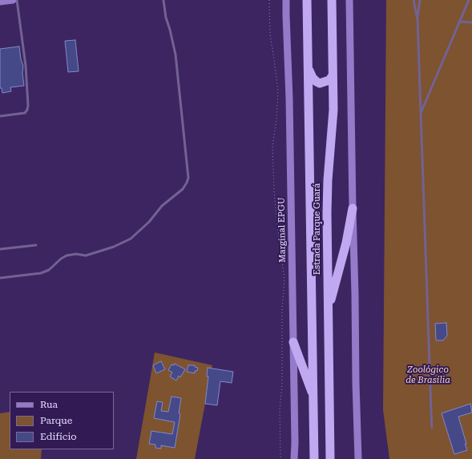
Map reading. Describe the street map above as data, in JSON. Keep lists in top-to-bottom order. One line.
{"streets":{"highway":["Estrada Parque Guará"],"street":["Marginal EPGU"]},"parks":["Zoológico de Brasília"],"legend":["Rua","Parque","Edifício"]}
